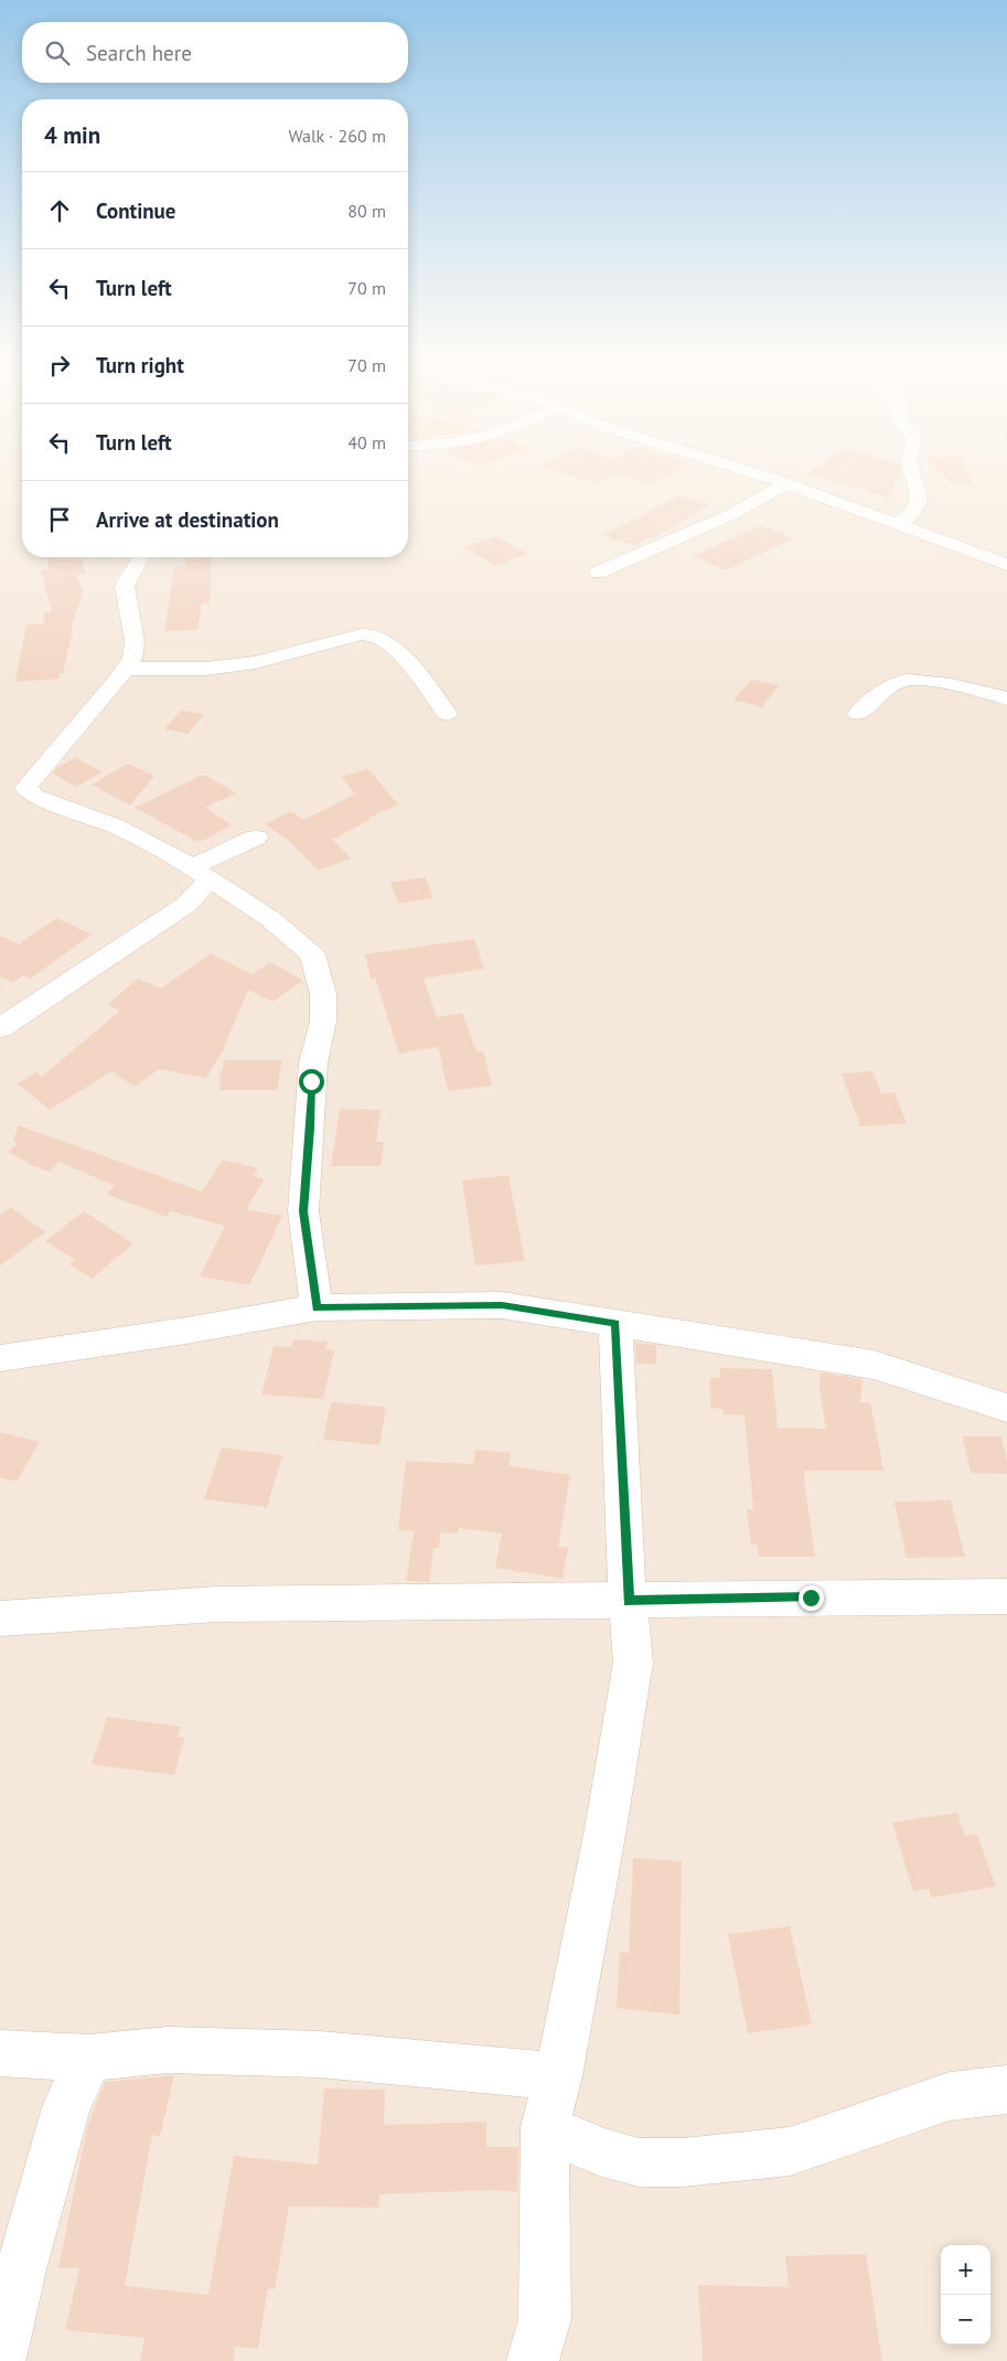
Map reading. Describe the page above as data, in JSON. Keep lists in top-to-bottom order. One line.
{"page":{"search":"Search here","heading":["4 min","Walk · 260 m"],"list":[["Continue","80 m"],["Turn left","70 m"],["Turn right","70 m"],["Turn left","40 m"],"Arrive at destination"],"map_buttons":["+","−"]}}
